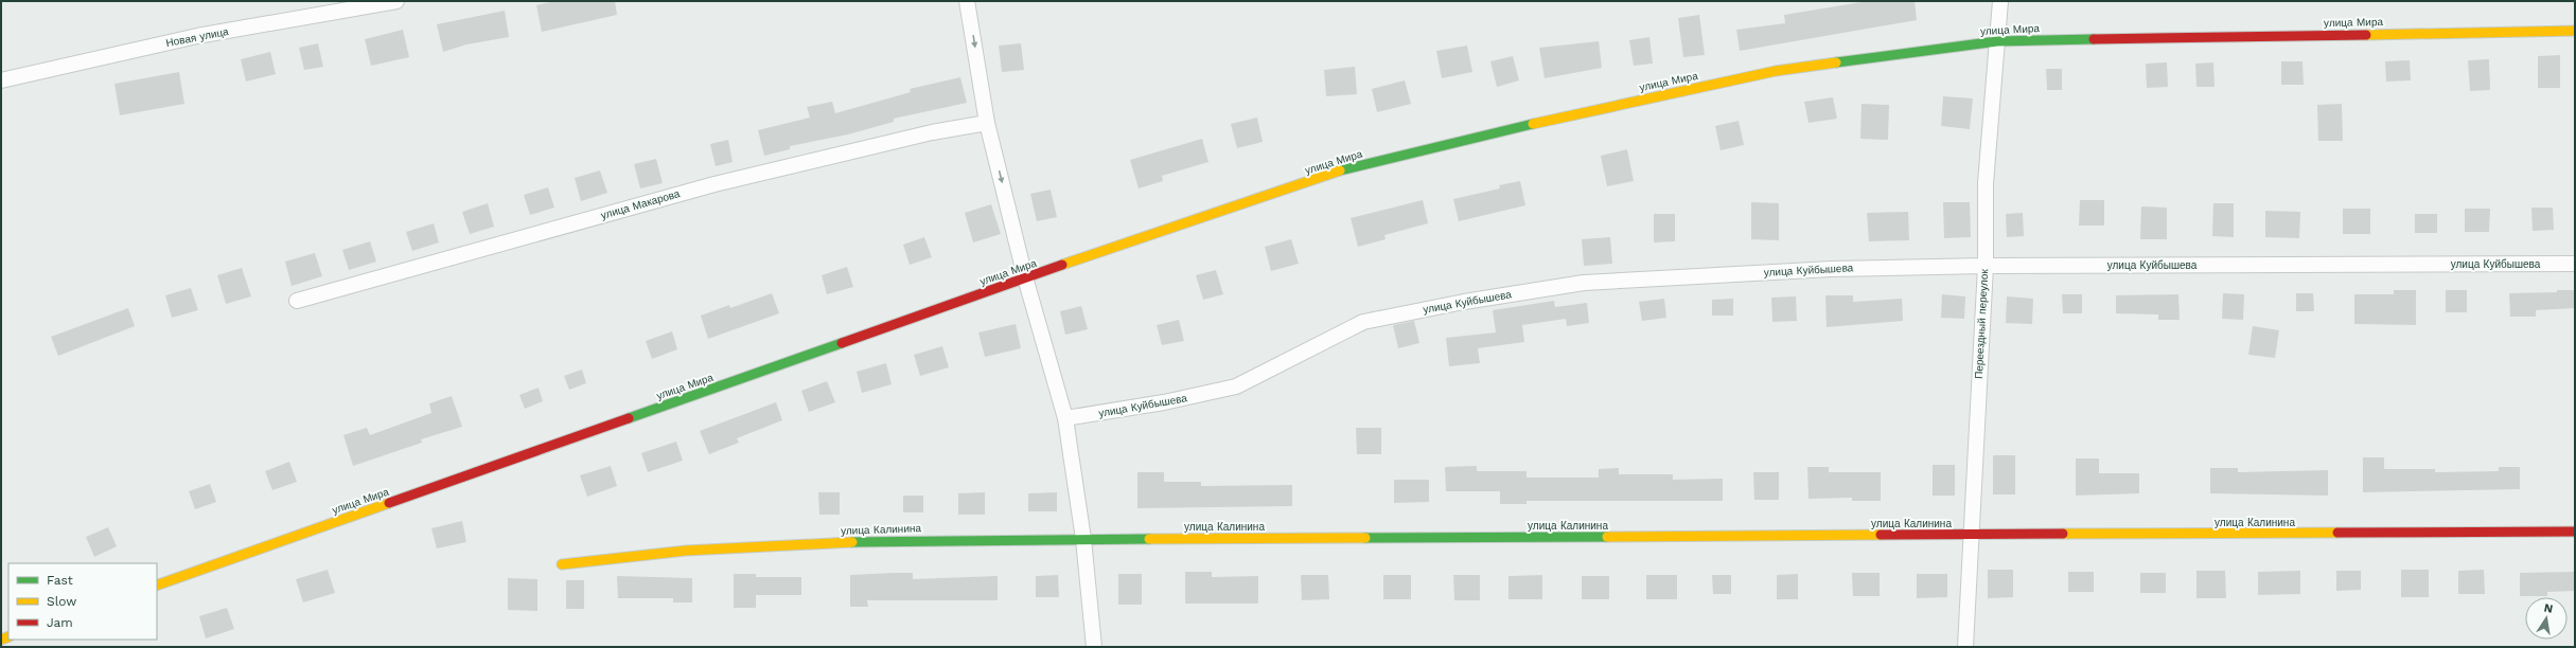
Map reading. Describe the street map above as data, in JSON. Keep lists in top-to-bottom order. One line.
{"streets":{"street":["улица Мира","Новая улица","улица Макарова","улица Куйбышева","Переездный переулок","улица Калинина"]},"crossings":[["улица Мира","Переездный переулок"],["улица Куйбышева","Переездный переулок"],["Переездный переулок","улица Калинина"]],"legend":["Fast","Slow","Jam"],"north":"top"}
